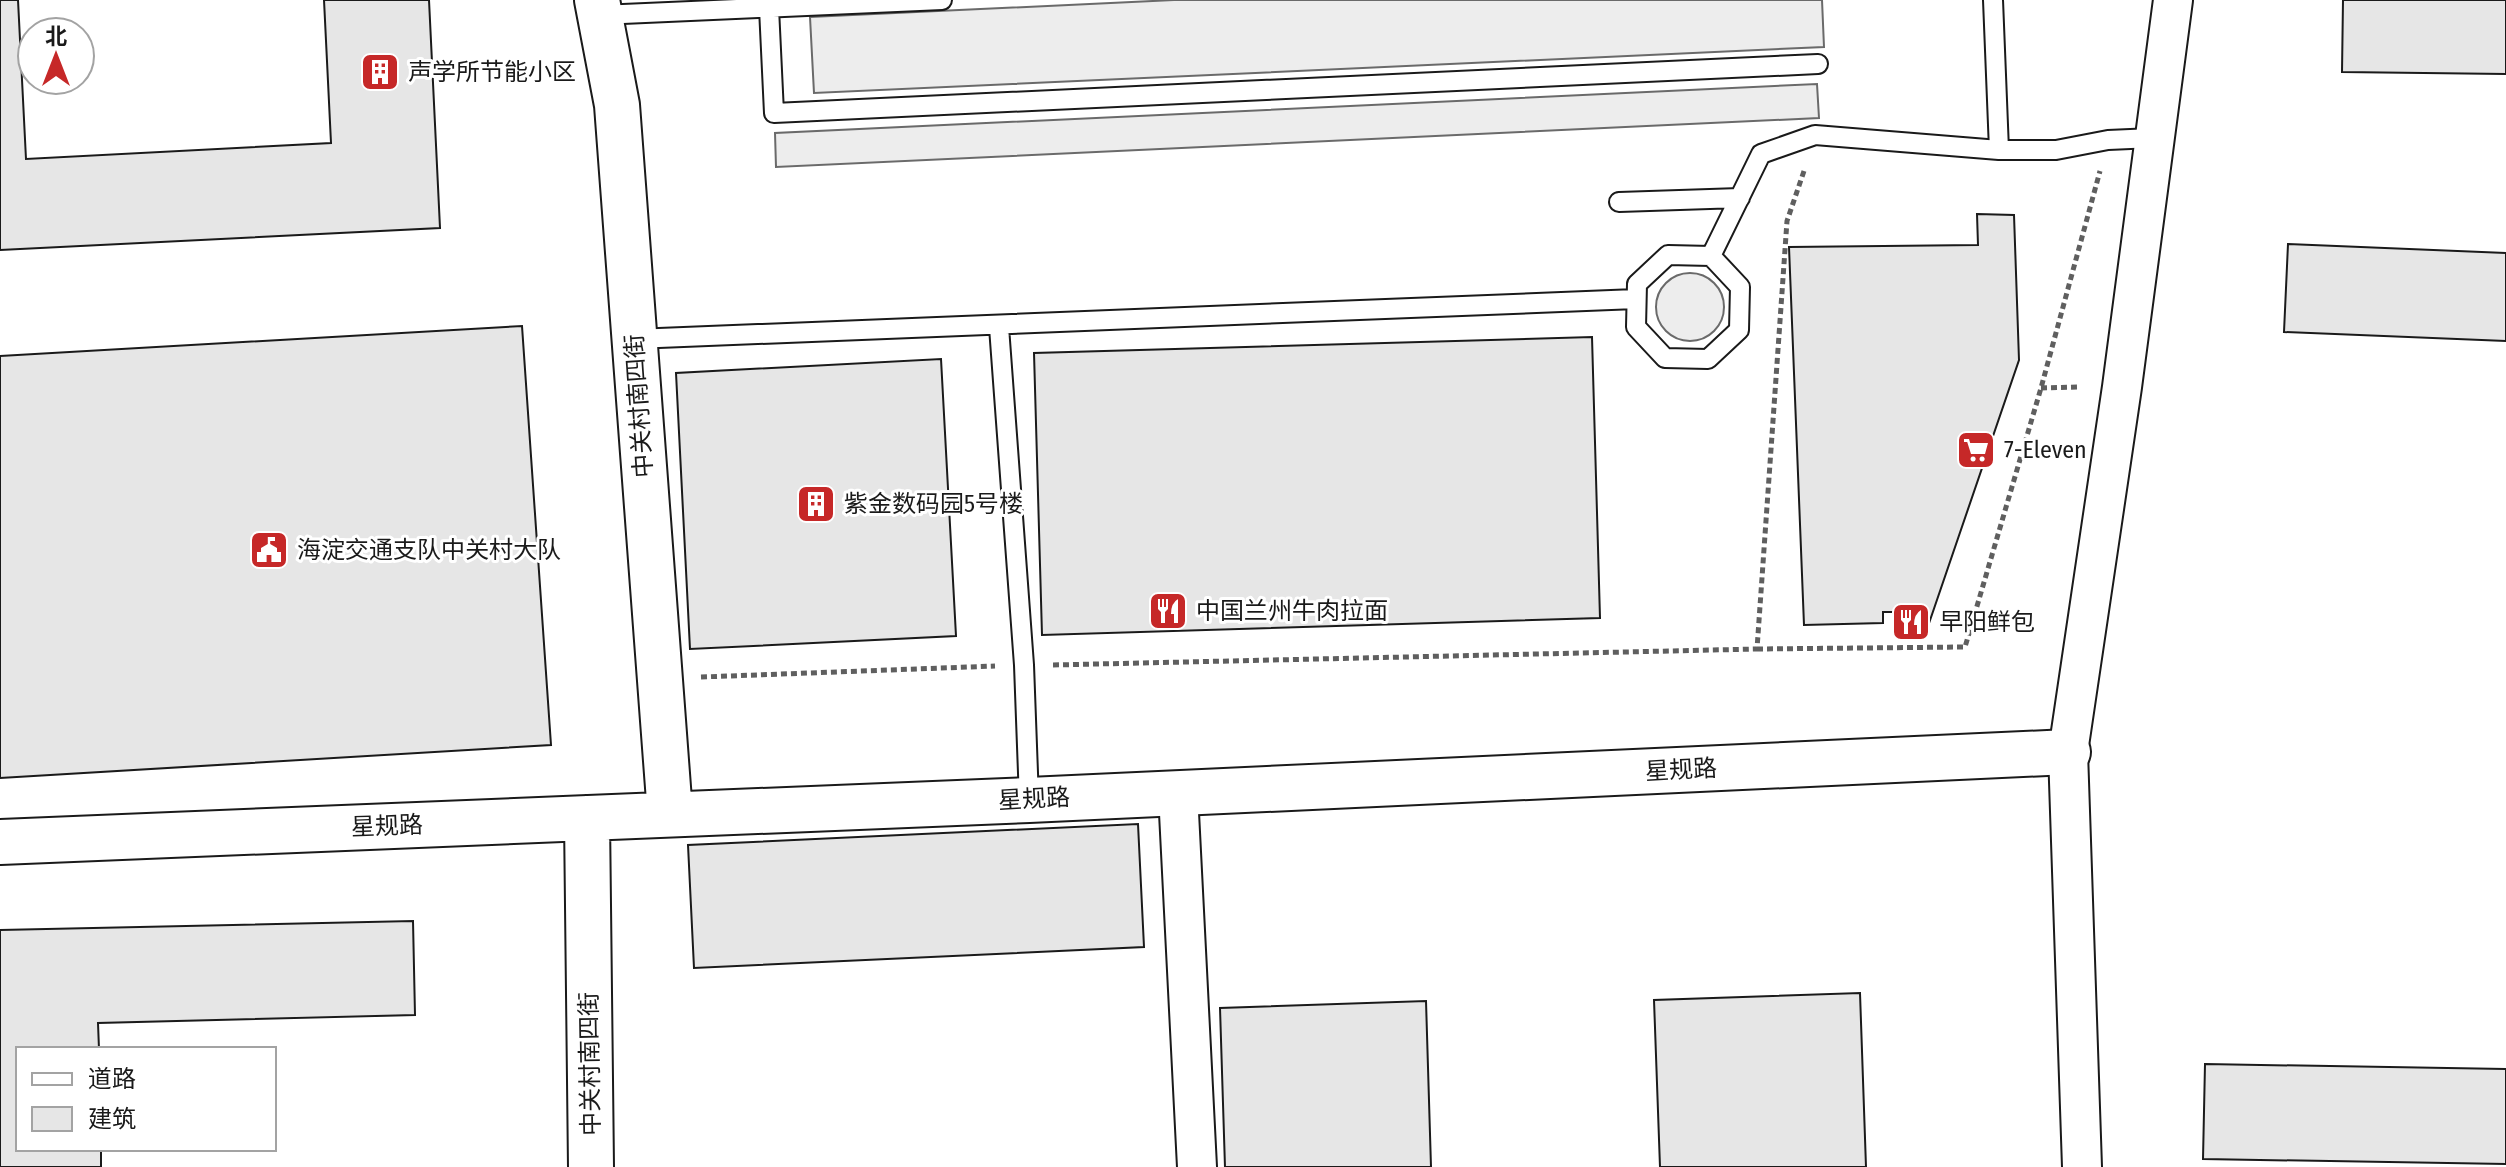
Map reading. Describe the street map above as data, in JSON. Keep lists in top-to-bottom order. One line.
{"streets":{"street":["中关村南四街","星规路"]},"crossings":[["中关村南四街","星规路"]],"places":{"building":["声学所节能小区","紫金数码园5号楼"],"supermarket":["7-Eleven"],"public building":["海淀交通支队中关村大队"],"restaurant":["中国兰州牛肉拉面","早阳鲜包"]},"legend":["道路","建筑"],"north":"top"}
